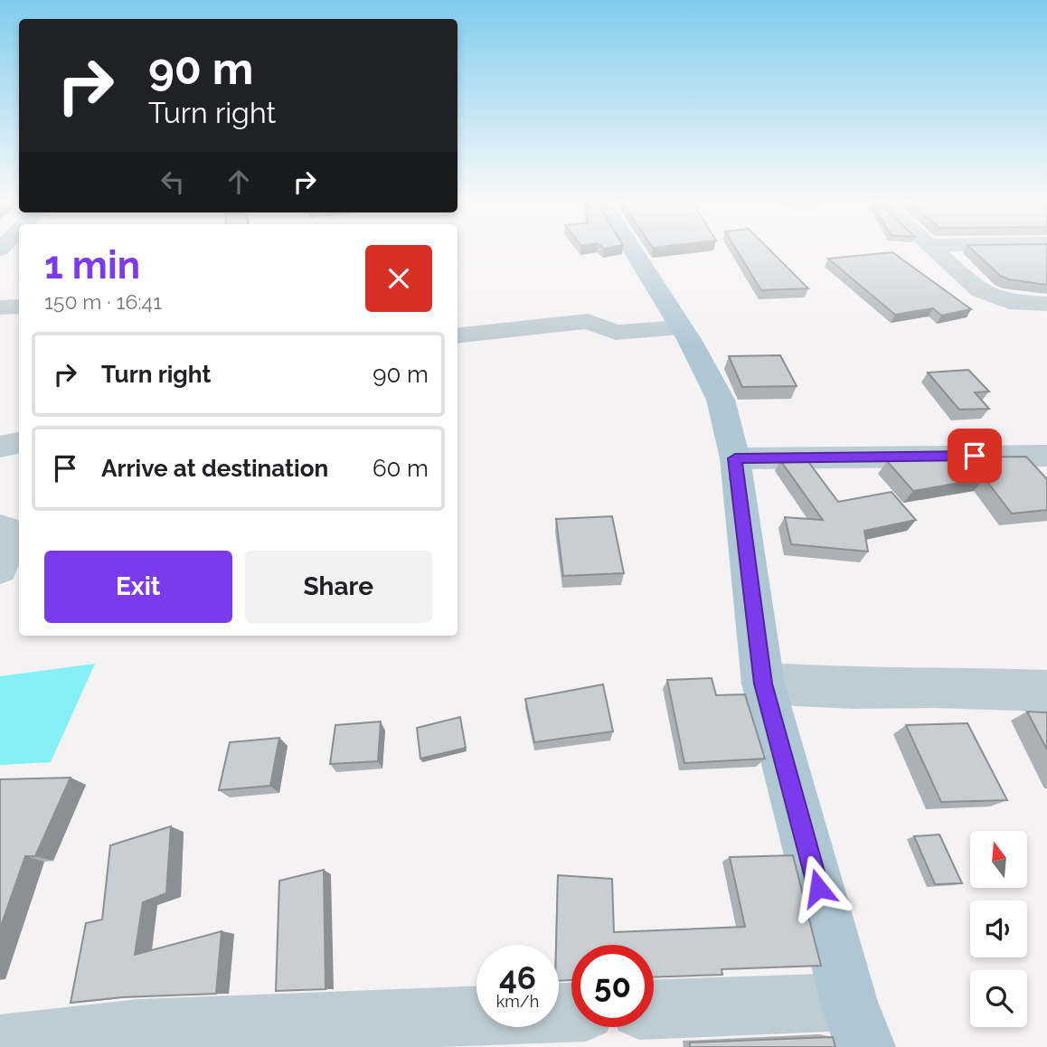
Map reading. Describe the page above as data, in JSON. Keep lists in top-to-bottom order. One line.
{"north":"top","page":{"turn":["90 m","Turn right"],"heading":["1 min","150 m · 16:41"],"list":[{"name":"Turn right","value":"90 m"},{"name":"Arrive at destination","value":"60 m"}],"buttons":["Exit","Share"],"speed":"46 km/h","limit":"50"}}
